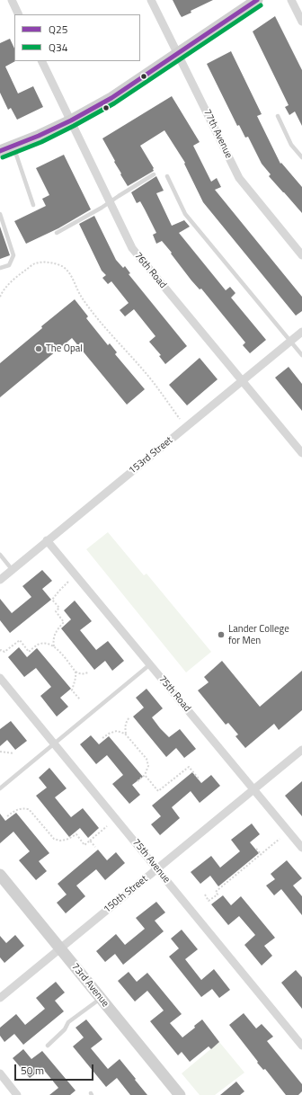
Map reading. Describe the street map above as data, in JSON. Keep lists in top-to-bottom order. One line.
{"streets":{"main road":["73rd Avenue"],"street":["77th Avenue","76th Road","153rd Street","75th Road","75th Avenue","150th Street"]},"crossings":[["76th Road","153rd Street"],["153rd Street","75th Road"],["75th Road","150th Street"],["75th Avenue","150th Street"],["150th Street","73rd Avenue"]],"places":["The Opal","Lander College for Men"],"lines":["transit line Q25","transit line Q34"],"legend":["Q25","Q34"],"scale_bar":"50 m"}
